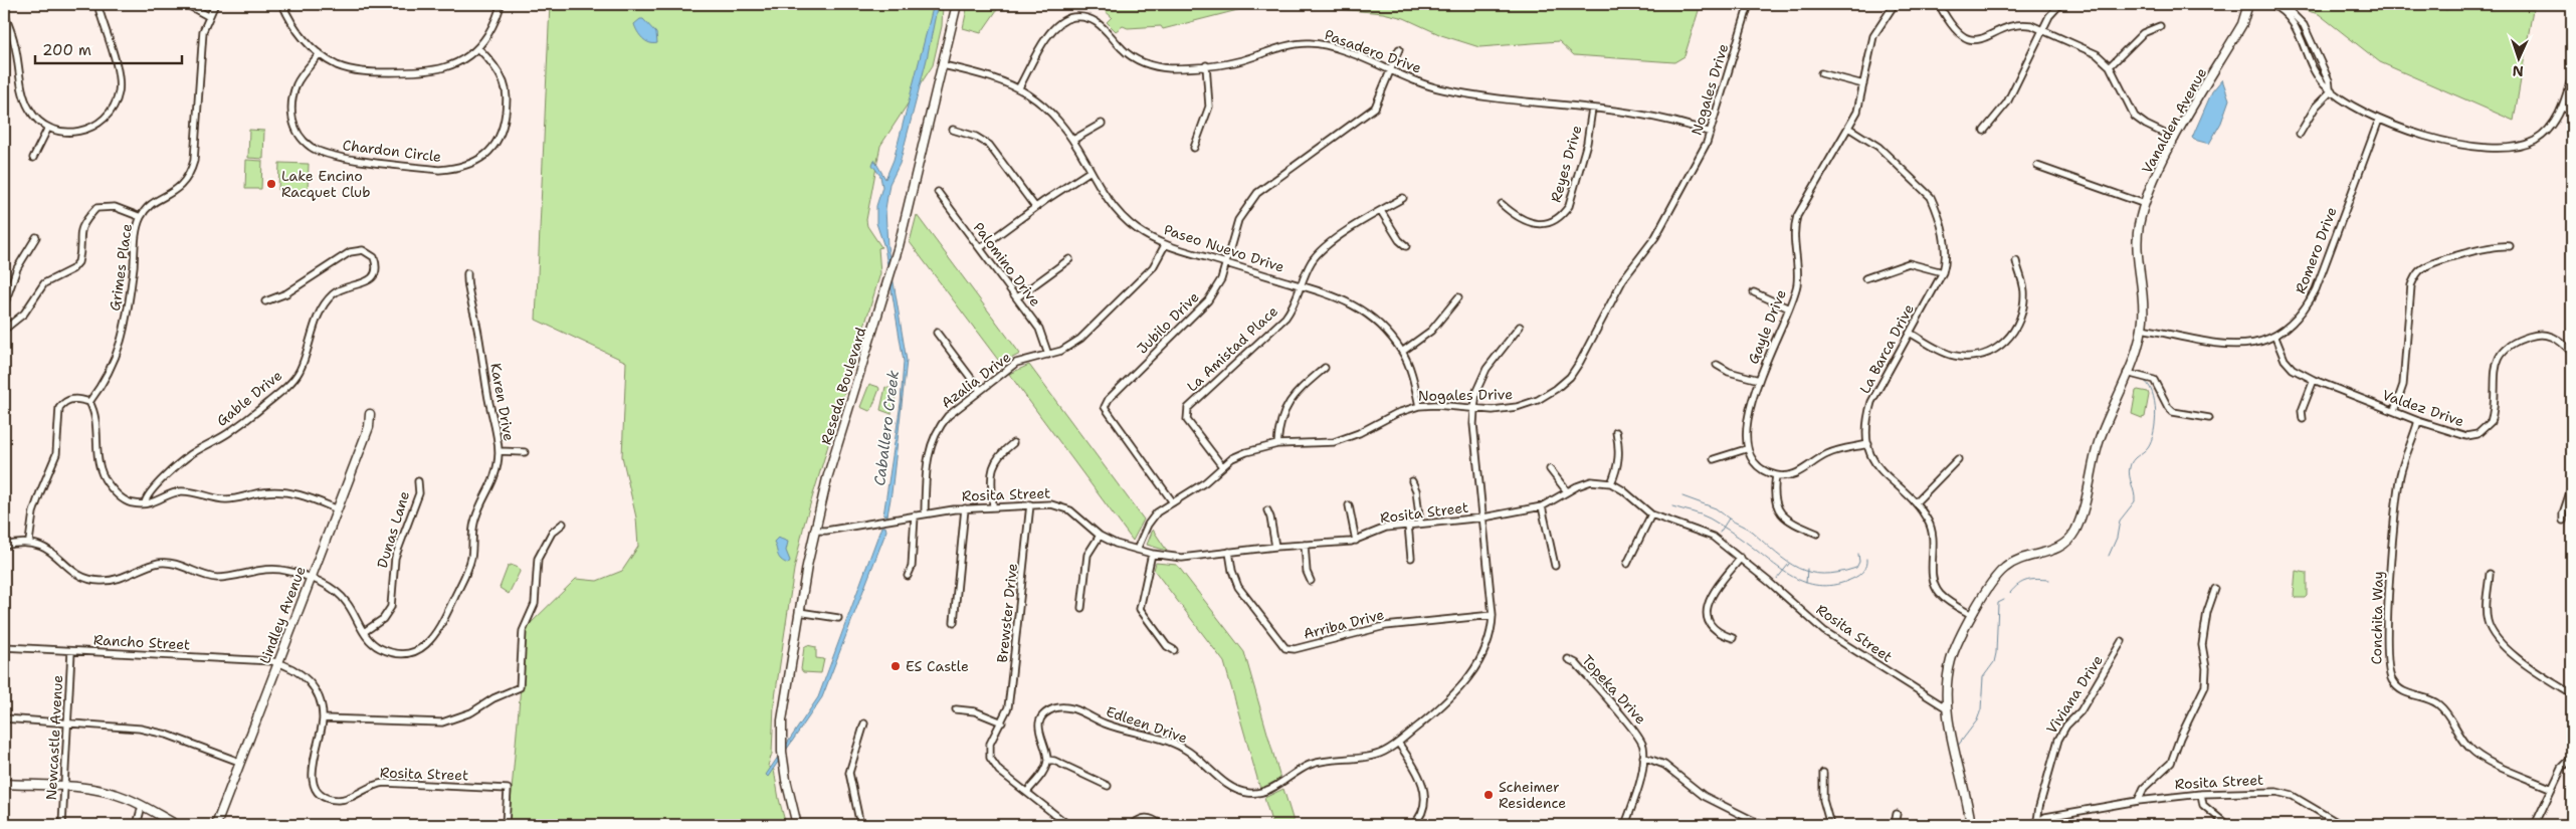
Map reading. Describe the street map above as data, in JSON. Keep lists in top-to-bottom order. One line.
{"streets":{"main road":["Vanalden Avenue","Reseda Boulevard","Lindley Avenue"],"street":["Pasadero Drive","Nogales Drive","Chardon Circle","Reyes Drive","Paseo Nuevo Drive","Romero Drive","Palomino Drive","Grimes Place","Jubilo Drive","Gayle Drive","La Amistad Place","La Barca Drive","Azalia Drive","Gable Drive","Karen Drive","Valdez Drive","Rosita Street","Dunas Lane","Brewster Drive","Conchita Way","Arriba Drive","Rancho Street","Topeka Drive","Viviana Drive","Edleen Drive","Newcastle Avenue"]},"crossings":[["Pasadero Drive","Nogales Drive"],["Pasadero Drive","Reyes Drive"],["Pasadero Drive","Paseo Nuevo Drive"],["Pasadero Drive","Jubilo Drive"],["Nogales Drive","Paseo Nuevo Drive"],["Nogales Drive","Jubilo Drive"],["Nogales Drive","La Amistad Place"],["Nogales Drive","Rosita Street"],["Vanalden Avenue","Romero Drive"],["Vanalden Avenue","La Barca Drive"],["Vanalden Avenue","Rosita Street"],["Paseo Nuevo Drive","Jubilo Drive"],["Paseo Nuevo Drive","La Amistad Place"],["Paseo Nuevo Drive","Azalia Drive"],["Paseo Nuevo Drive","Reseda Boulevard"],["Romero Drive","Valdez Drive"],["Palomino Drive","Azalia Drive"],["Gayle Drive","La Barca Drive"],["Azalia Drive","Rosita Street"],["Reseda Boulevard","Rosita Street"],["Karen Drive","Dunas Lane"],["Karen Drive","Lindley Avenue"],["Valdez Drive","Conchita Way"],["Rosita Street","Brewster Drive"],["Rosita Street","Lindley Avenue"],["Rosita Street","Arriba Drive"],["Rosita Street","Rancho Street"],["Rosita Street","Viviana Drive"],["Lindley Avenue","Rancho Street"],["Rancho Street","Newcastle Avenue"]],"water":["Caballero Creek"],"places":["Lake Encino Racquet Club","ES Castle","Scheimer Residence"],"scale_bar":"200 m","north":"bottom"}
